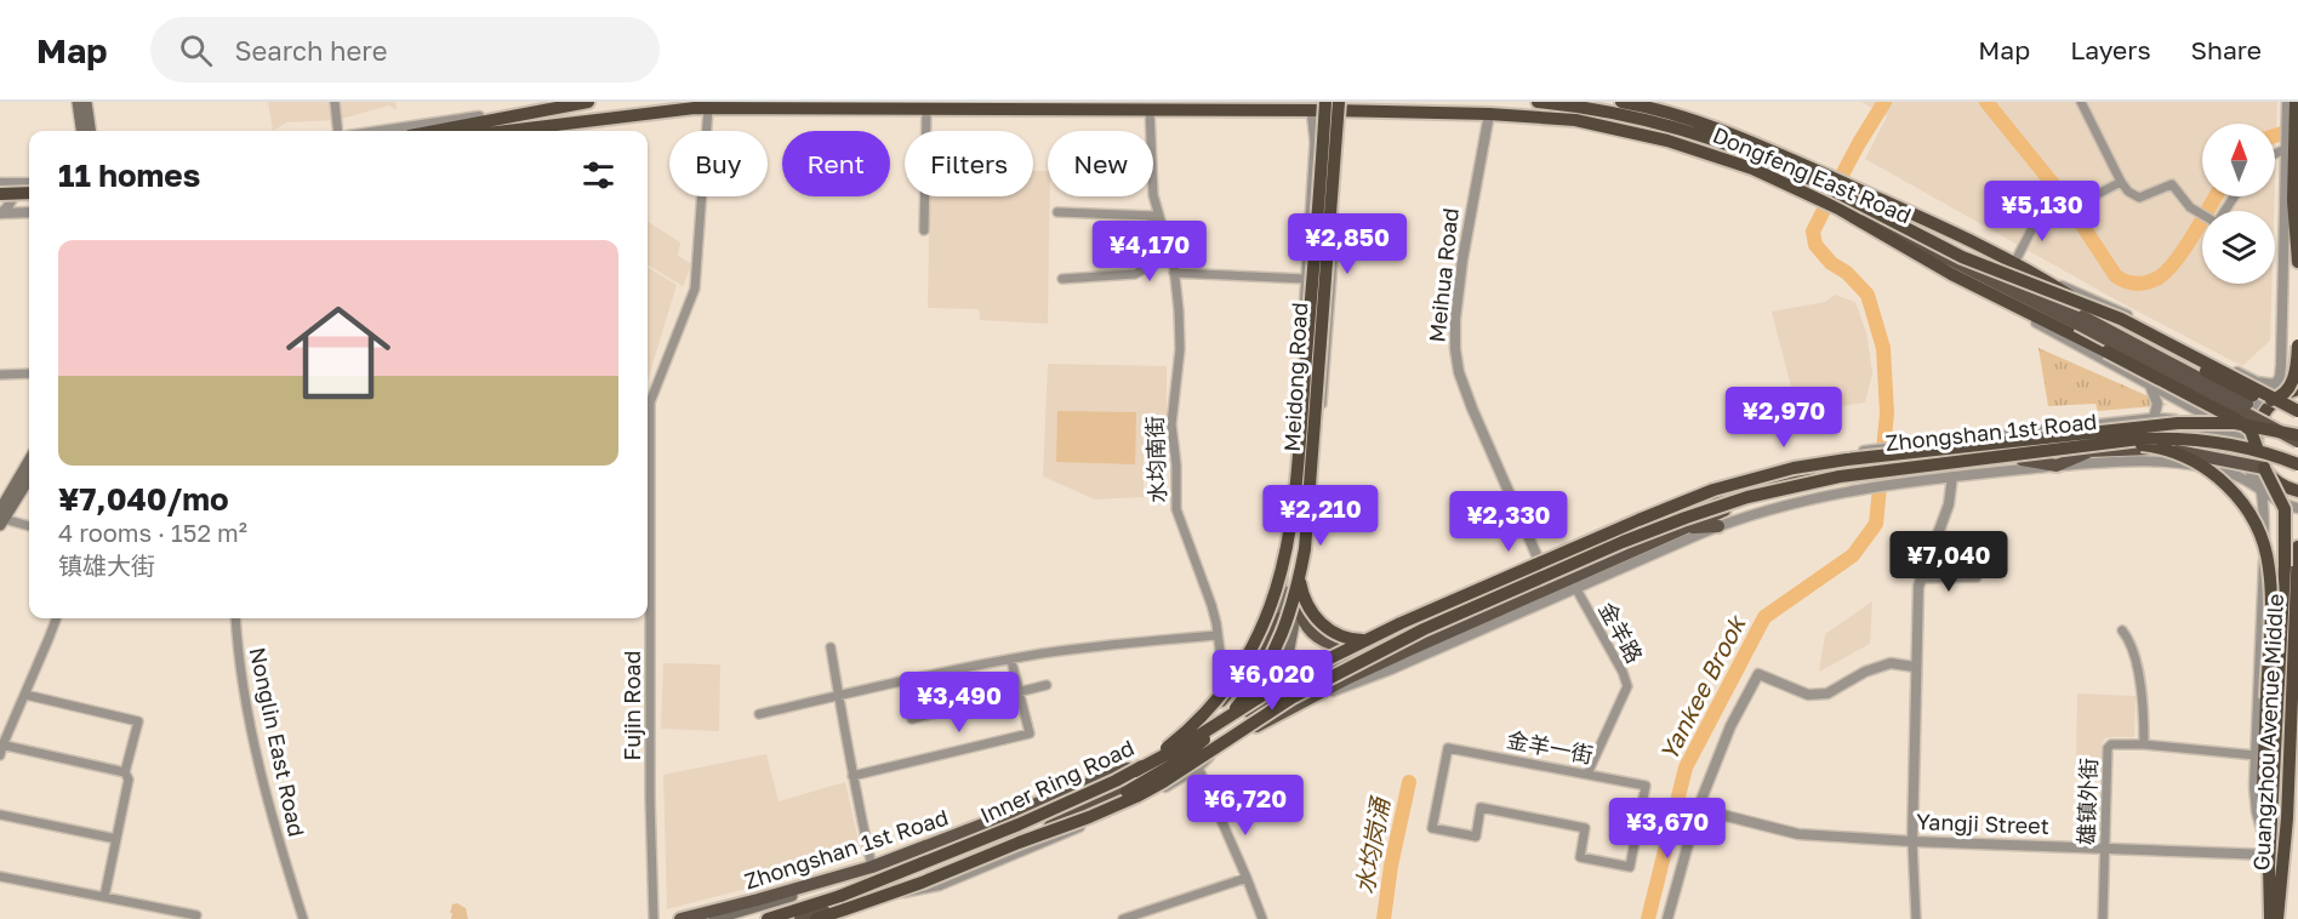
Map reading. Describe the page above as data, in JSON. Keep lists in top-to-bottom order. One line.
{"streets":{"highway":["Dongfeng East Road","Guangzhou Avenue Middle","Inner Ring Road"],"main road":["Meidong Road","Zhongshan 1st Road"],"street":["Meihua Road","水均南街","金羊路","Fujin Road","Nonglin East Road","金羊一街","雄镇外街","Yangji Street"]},"crossings":[["Dongfeng East Road","Meihua Road"],["Dongfeng East Road","Meidong Road"],["Dongfeng East Road","水均南街"],["Dongfeng East Road","Fujin Road"],["Dongfeng East Road","Inner Ring Road"],["Meidong Road","Zhongshan 1st Road"],["Meidong Road","Inner Ring Road"],["金羊路","金羊一街"],["雄镇外街","Yangji Street"]],"water":["Yankee Brook","水均岗涌"],"north":"top","page":{"header":"Map","search":"Search here","nav":["Map","Layers","Share"],"chip":["Buy","Rent","Filters","New"],"heading":"11 homes","price":["¥5,130","¥2,850","¥4,170","¥2,970","¥2,210","¥2,330","¥7,040","¥6,020","¥3,490","¥6,720","¥3,670"],"list":[{"name":"¥7,040/mo","note":"4 rooms · 152 m² · 镇雄大街"}]}}
